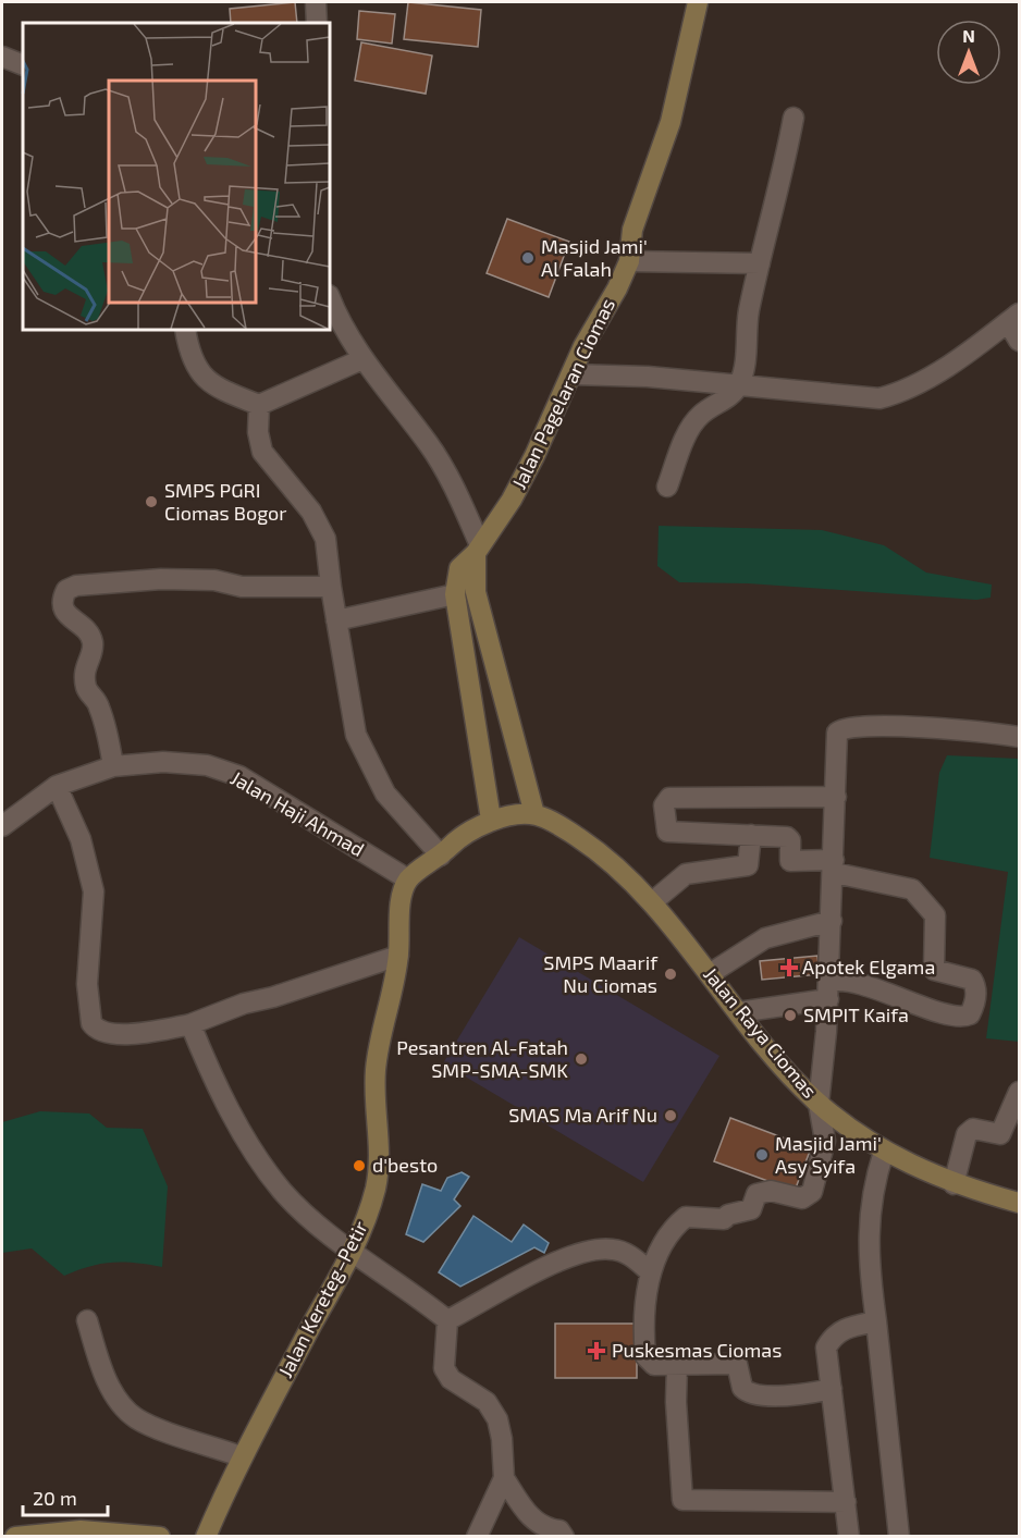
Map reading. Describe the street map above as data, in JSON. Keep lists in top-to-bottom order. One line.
{"streets":{"main road":["Jalan Pagelaran Ciomas","Jalan Raya Ciomas","Jalan Kereteg–Petir"],"street":["Jalan Haji Ahmad"]},"crossings":[["Jalan Haji Ahmad","Jalan Kereteg–Petir"]],"places":{"other":["Masjid Jami' Al Falah","SMPS PGRI Ciomas Bogor","SMPS Maarif Nu Ciomas","SMPIT Kaifa","Pesantren Al-Fatah SMP-SMA-SMK","SMAS Ma Arif Nu","Masjid Jami' Asy Syifa","d'besto"],"health":["Apotek Elgama","Puskesmas Ciomas"]},"scale_bar":"20 m","north":"top"}
